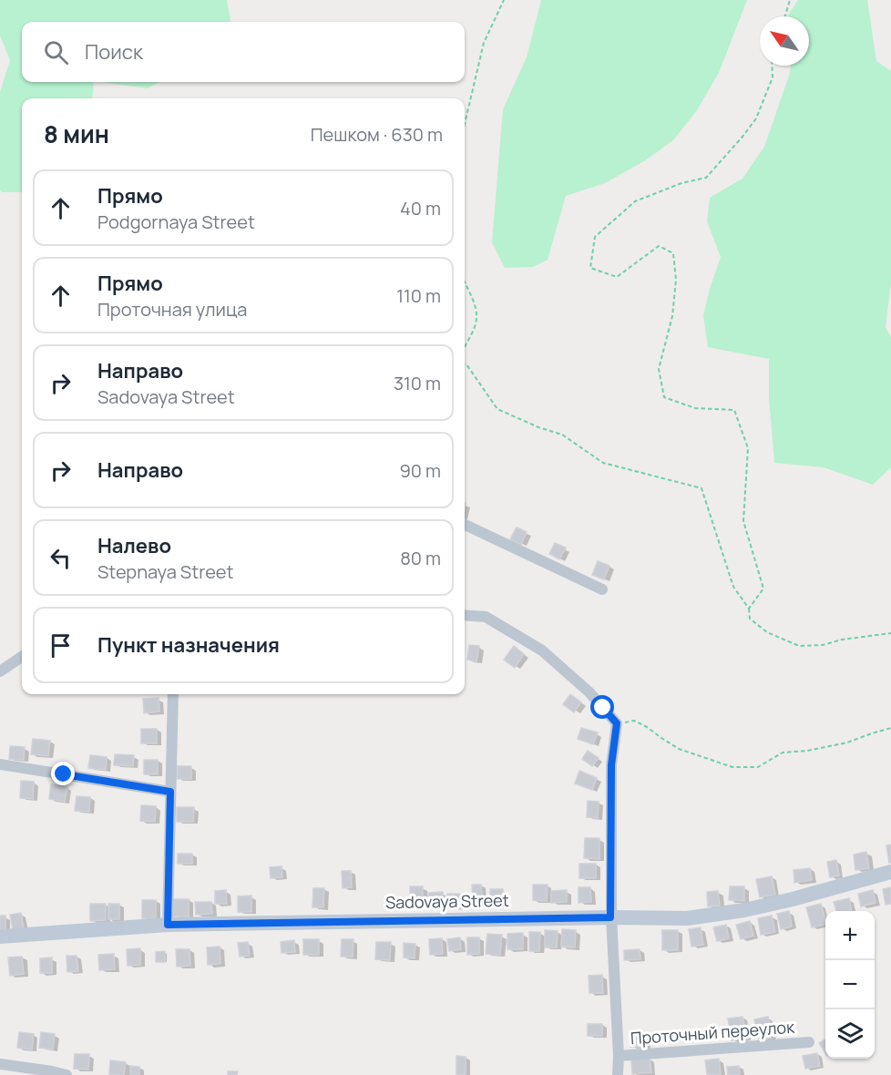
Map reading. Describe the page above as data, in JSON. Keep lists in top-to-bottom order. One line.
{"streets":{"street":["Sadovaya Street","Проточный переулок"]},"north":"top left","page":{"search":"Поиск","heading":["8 мин","Пешком · 630 m"],"list":[["Прямо","Podgornaya Street","40 m"],["Прямо","Проточная улица","110 m"],["Направо","Sadovaya Street","310 m"],["Направо","90 m"],["Налево","Stepnaya Street","80 m"],"Пункт назначения"],"map_buttons":["+","−"]}}
